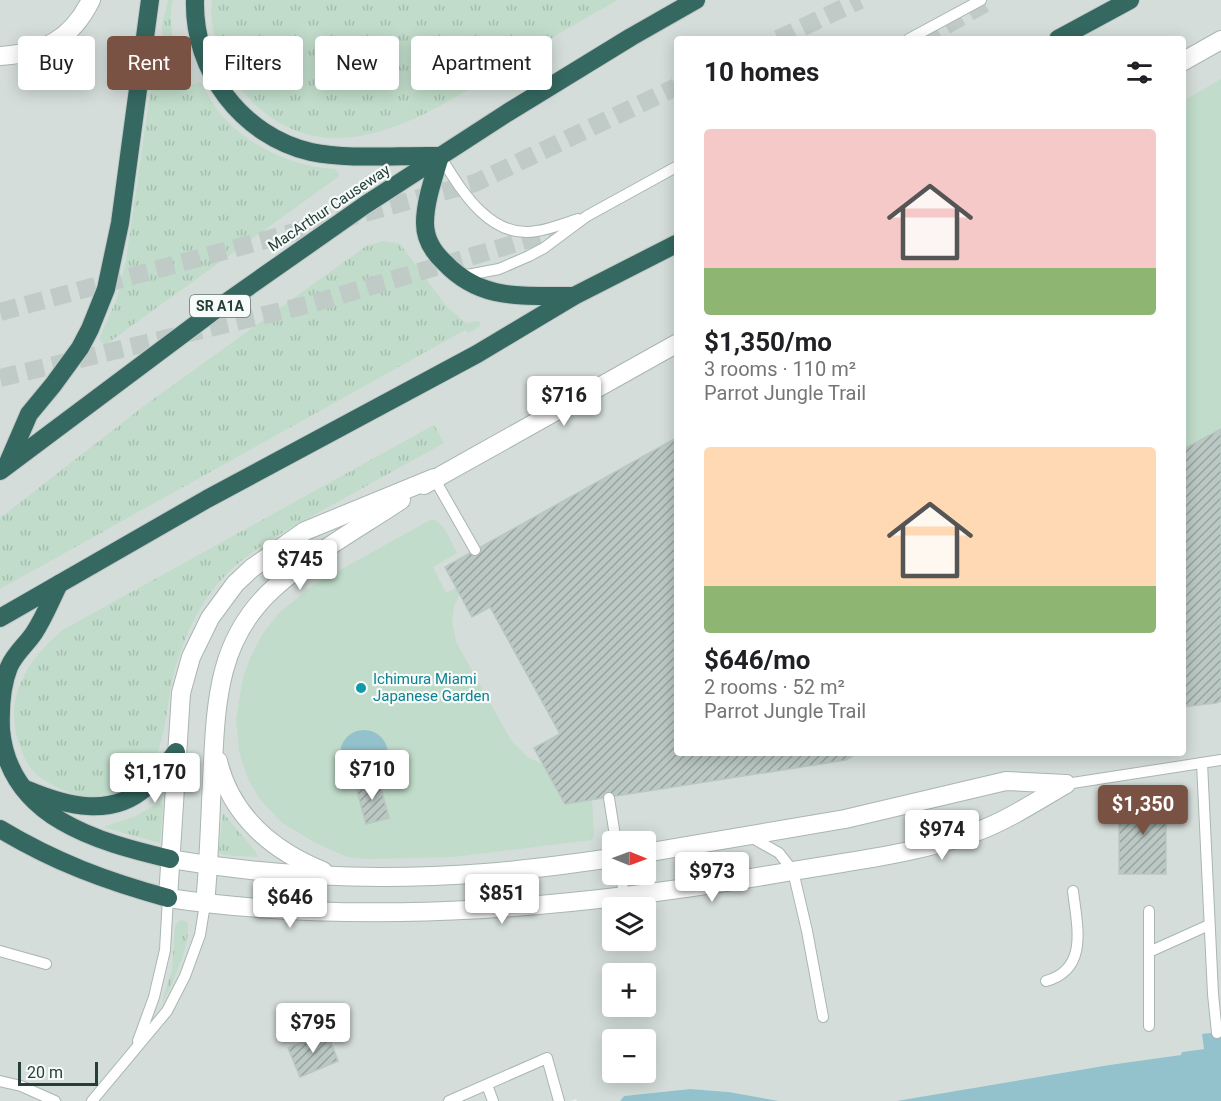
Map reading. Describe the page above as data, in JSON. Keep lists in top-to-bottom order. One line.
{"streets":{"highway":["MacArthur Causeway","SR A1A"]},"places":["Ichimura Miami Japanese Garden"],"scale_bar":"20 m","north":"right","page":{"chip":["Buy","Rent","Filters","New","Apartment"],"heading":"10 homes","list":[{"name":"$1,350/mo","note":"3 rooms · 110 m² · Parrot Jungle Trail"},{"name":"$646/mo","note":"2 rooms · 52 m² · Parrot Jungle Trail"}],"price":["$716","$745","$710","$1,170","$1,350","$974","$973","$851","$646","$795"],"map_buttons":["+","−"],"scale":"20 m"}}
